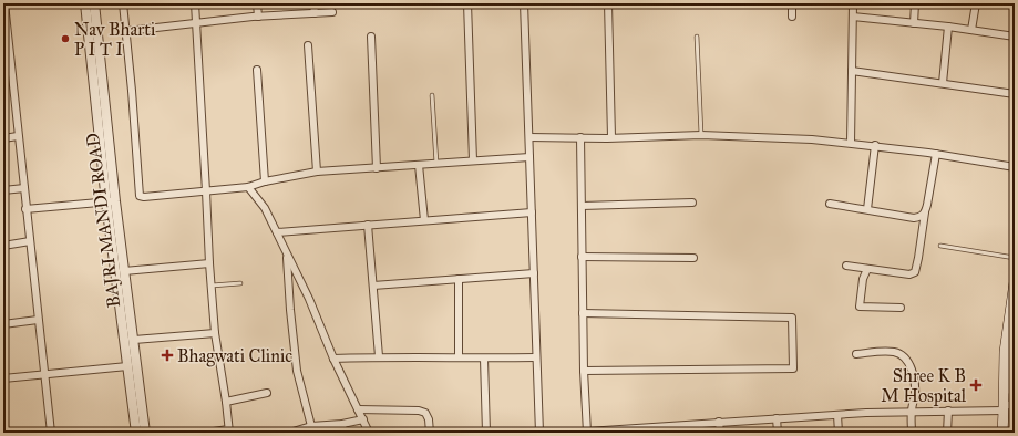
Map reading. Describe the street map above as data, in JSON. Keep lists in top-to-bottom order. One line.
{"streets":{"street":["BAJRI MANDI ROAD"]},"places":{"other":["Nav Bharti P I T I"],"health":["Bhagwati Clinic","Shree K B M Hospital"]}}
